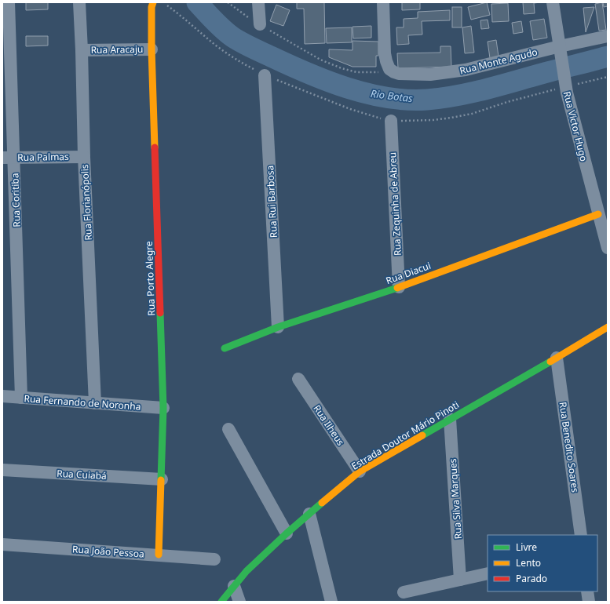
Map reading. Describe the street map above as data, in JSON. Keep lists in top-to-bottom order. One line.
{"streets":{"street":["Rua Aracaju","Rua Monte Agudo","Rua Victor Hugo","Rua Palmas","Rua Coritiba","Rua Rui Barbosa","Rua Florianópolis","Rua Zequinha de Abreu","Rua Diacui","Rua Porto Alegre","Rua Fernando de Noronha","Rua Ilheus","Estrada Doutor Mário Pinoti","Rua Benedito Soares","Rua Cuiabá","Rua Silva Marques","Rua João Pessoa"]},"crossings":[["Rua Aracaju","Rua Florianópolis"],["Rua Aracaju","Rua Porto Alegre"],["Rua Monte Agudo","Rua Victor Hugo"],["Rua Victor Hugo","Rua Diacui"],["Rua Palmas","Rua Coritiba"],["Rua Palmas","Rua Florianópolis"],["Rua Coritiba","Rua Fernando de Noronha"],["Rua Rui Barbosa","Rua Diacui"],["Rua Florianópolis","Rua Fernando de Noronha"],["Rua Zequinha de Abreu","Rua Diacui"],["Rua Porto Alegre","Rua Fernando de Noronha"],["Rua Porto Alegre","Rua Cuiabá"],["Rua Porto Alegre","Rua João Pessoa"],["Rua Ilheus","Estrada Doutor Mário Pinoti"],["Estrada Doutor Mário Pinoti","Rua Benedito Soares"],["Estrada Doutor Mário Pinoti","Rua Silva Marques"]],"water":["Rio Botas"],"legend":["Livre","Lento","Parado"]}
